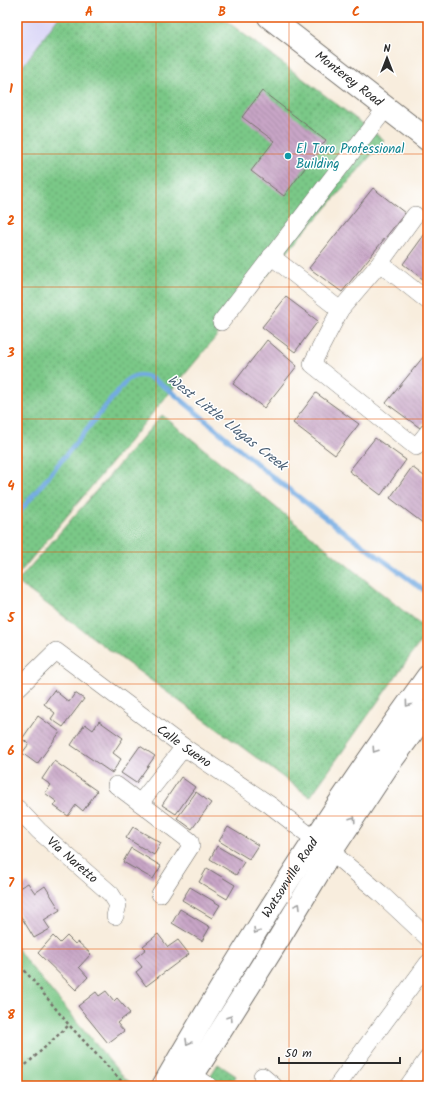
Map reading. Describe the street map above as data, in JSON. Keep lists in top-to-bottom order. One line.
{"streets":{"main road":["Monterey Road","Watsonville Road"],"street":["Calle Sueno","Via Naretto"]},"crossings":[["Calle Sueno","Watsonville Road"]],"water":["West Little Llagas Creek"],"places":["El Toro Professional Building"],"scale_bar":"50 m","north":"top","grid":{"columns":["A","B","C"],"rows":["1","2","3","4","5","6","7","8"]}}
